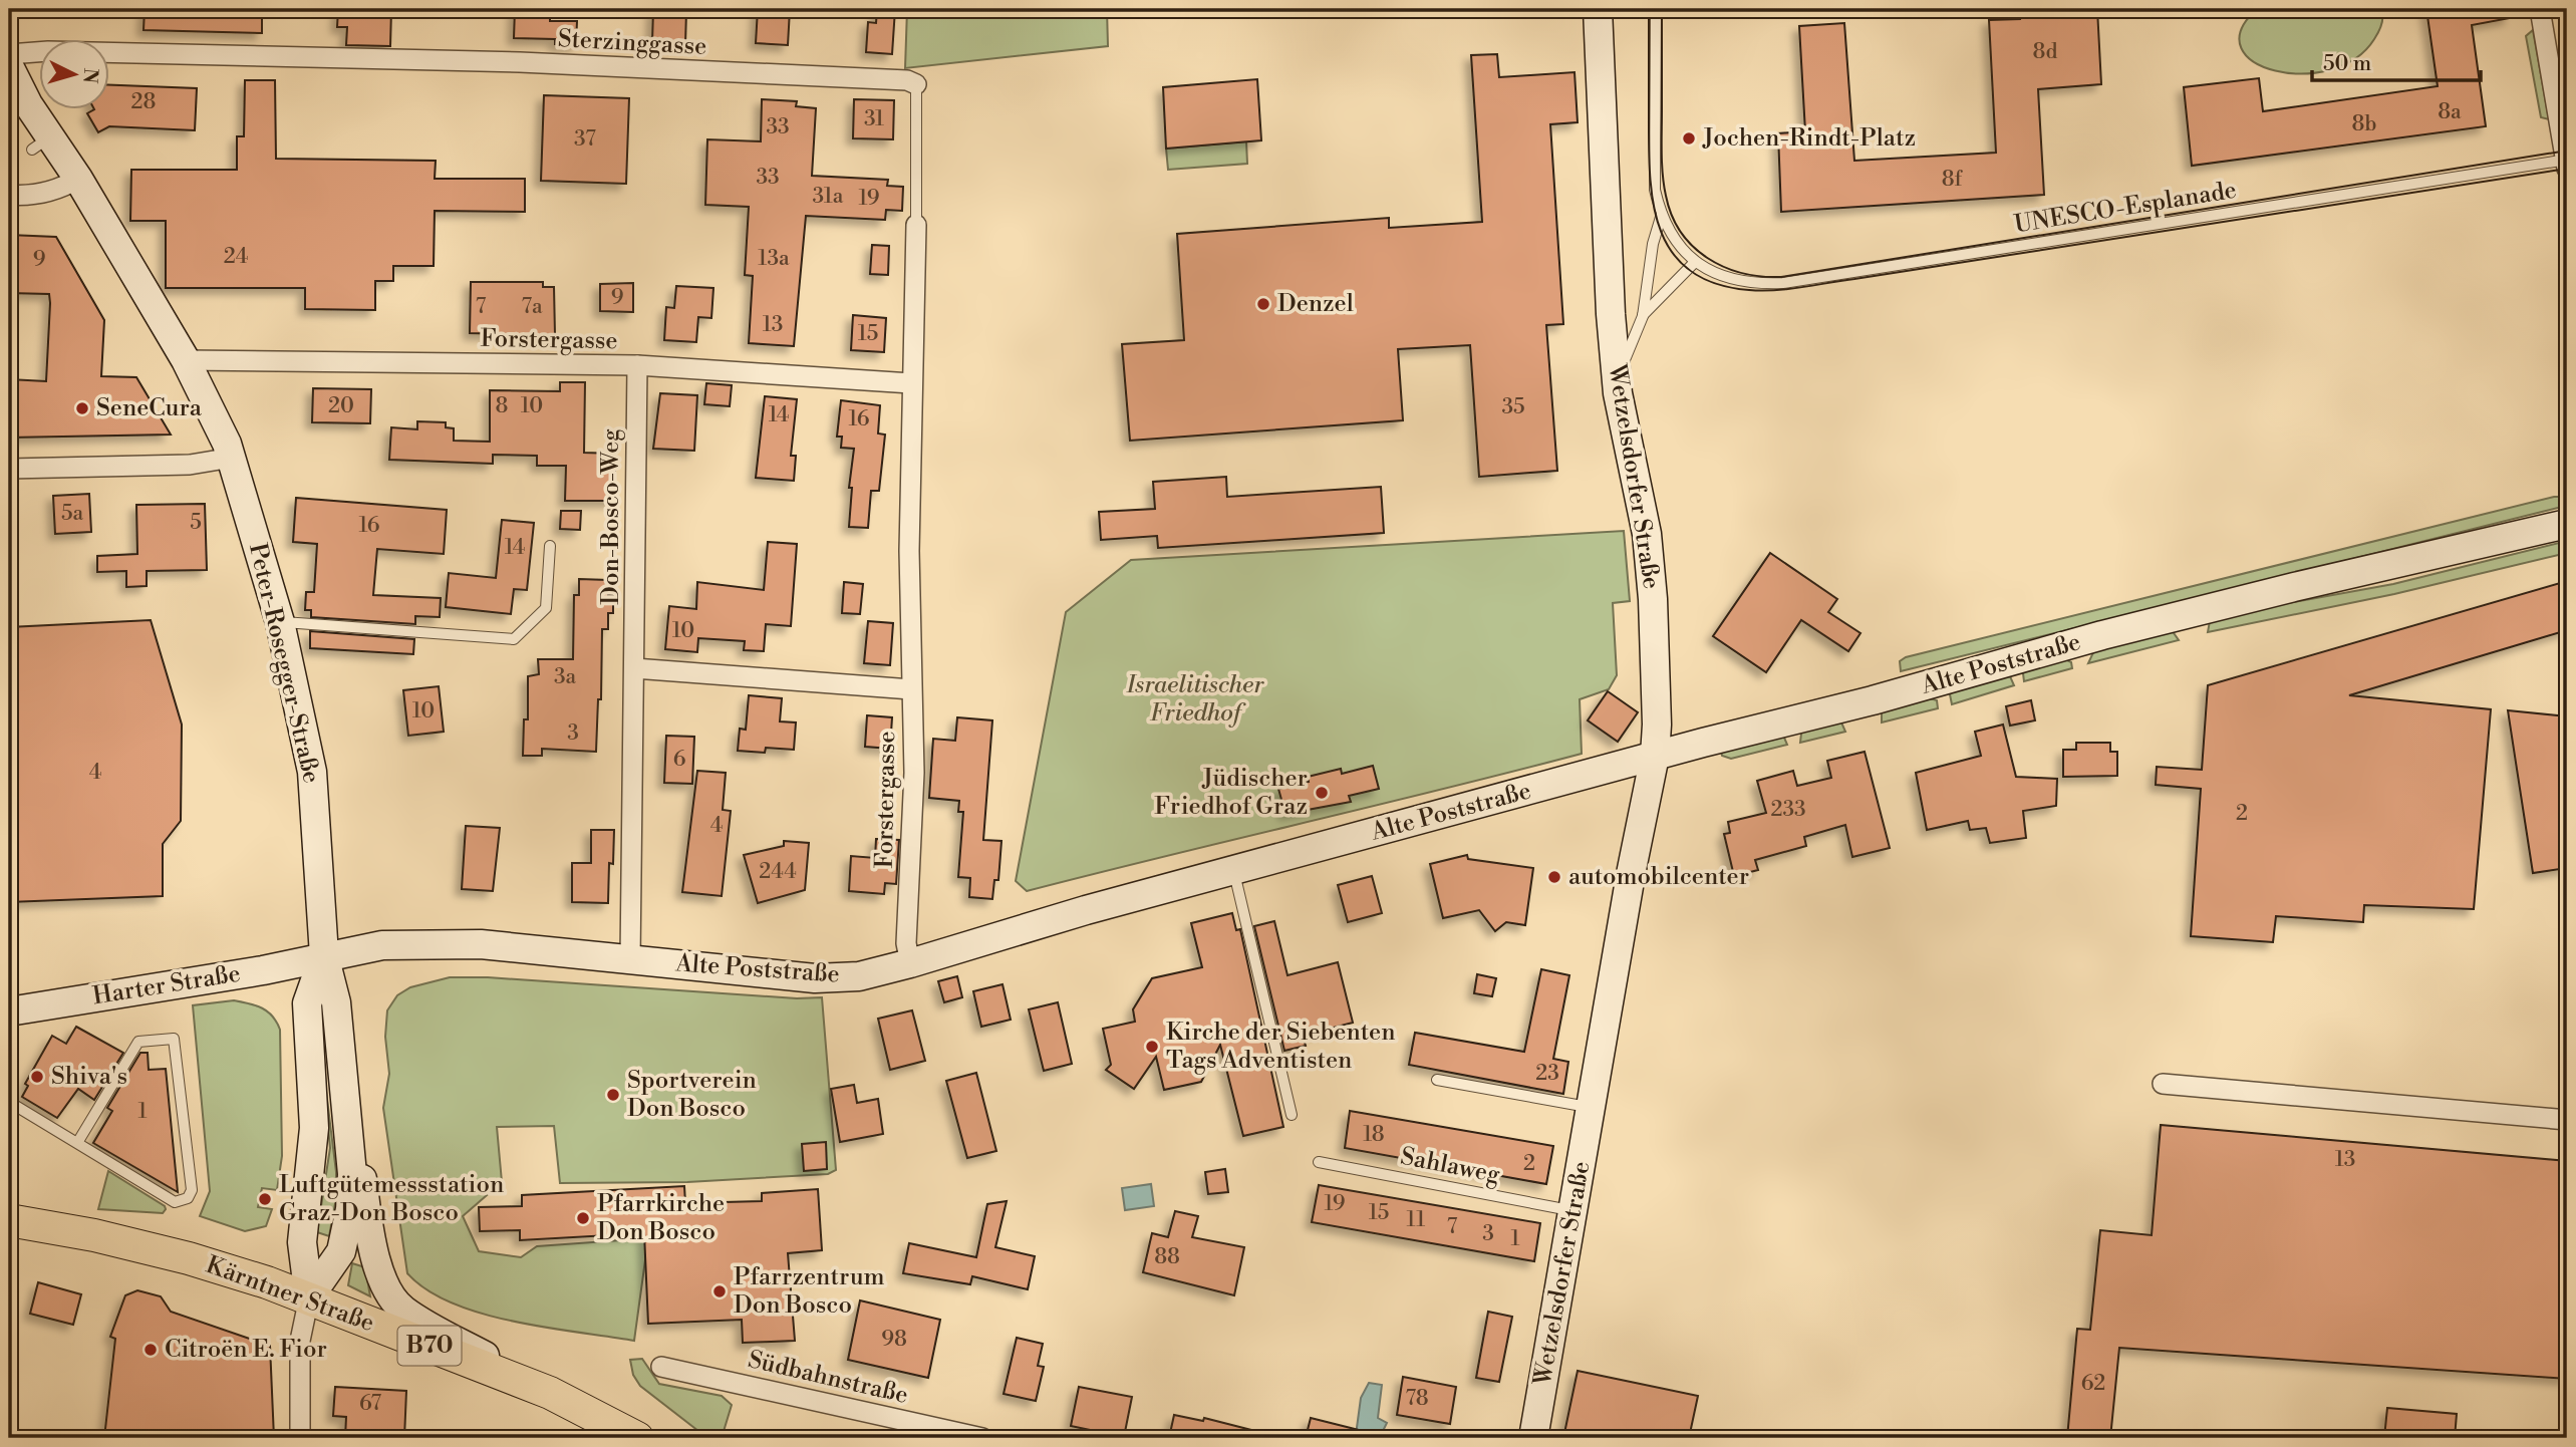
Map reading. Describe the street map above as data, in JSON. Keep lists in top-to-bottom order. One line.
{"streets":{"main road":["Wetzelsdorfer Straße","Peter-Rosegger-Straße","Alte Poststraße","Harter Straße","Kärntner Straße","B70"],"street":["Sterzinggasse","Forstergasse","Don-Bosco-Weg","Südbahnstraße"],"lane":["UNESCO-Esplanade","Sahlaweg"]},"crossings":[["Sterzinggasse","Forstergasse"],["Forstergasse","Don-Bosco-Weg"],["Forstergasse","Peter-Rosegger-Straße"],["Forstergasse","Alte Poststraße"],["Wetzelsdorfer Straße","Alte Poststraße"],["Wetzelsdorfer Straße","Sahlaweg"],["Don-Bosco-Weg","Alte Poststraße"],["Peter-Rosegger-Straße","Alte Poststraße"],["Peter-Rosegger-Straße","Harter Straße"],["Peter-Rosegger-Straße","Kärntner Straße"],["Alte Poststraße","Harter Straße"]],"parks":["Israelitischer Friedhof"],"places":["Jochen-Rindt-Platz","Denzel","SeneCura","Jüdischer Friedhof Graz","automobilcenter","Kirche der Siebenten Tags Adventisten","Shiva's","Sportverein Don Bosco","Luftgütemessstation Graz-Don Bosco","Pfarrkirche Don Bosco","Pfarrzentrum Don Bosco","Citroën E. Fior"],"house_numbers":["8d","28","8a","31","8b","33","37","33","8f","31a","19","24","13a","9","9","7","7a","13","15","20","8","10","35","14","16","5a","5","16","14","10","3a","10","3","6","4","233","2","4","244","23","1","18","13","2","19","15","11","7","3","1","88","98","62","78","67"],"scale_bar":"50 m","north":"right"}
